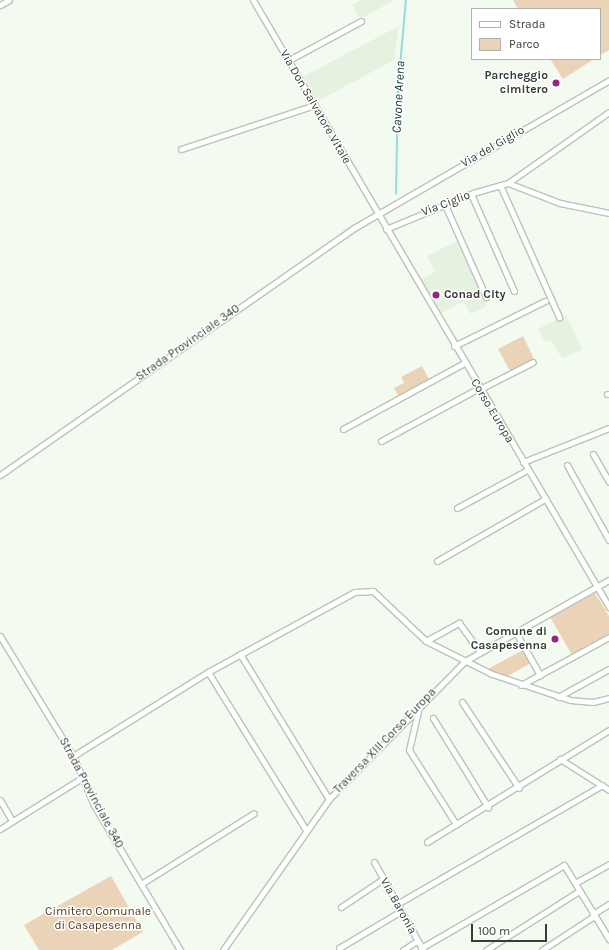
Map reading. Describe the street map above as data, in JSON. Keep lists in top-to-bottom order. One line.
{"streets":{"street":["Via Don Salvatore Vitale","Via del Giglio","Via Ciglio","Strada Provinciale 340","Corso Europa","Traversa XIII Corso Europa","Via Baronia"]},"crossings":[["Via Don Salvatore Vitale","Via del Giglio"],["Via Don Salvatore Vitale","Strada Provinciale 340"],["Via Don Salvatore Vitale","Corso Europa"],["Via del Giglio","Strada Provinciale 340"],["Via del Giglio","Corso Europa"],["Via Ciglio","Corso Europa"],["Strada Provinciale 340","Corso Europa"],["Corso Europa","Traversa XIII Corso Europa"]],"water":["Cavone Arena"],"parks":["Cimitero Comunale di Casapesenna"],"places":["Parcheggio cimitero","Conad City","Comune di Casapesenna"],"legend":["Strada","Parco"],"scale_bar":"100 m"}
